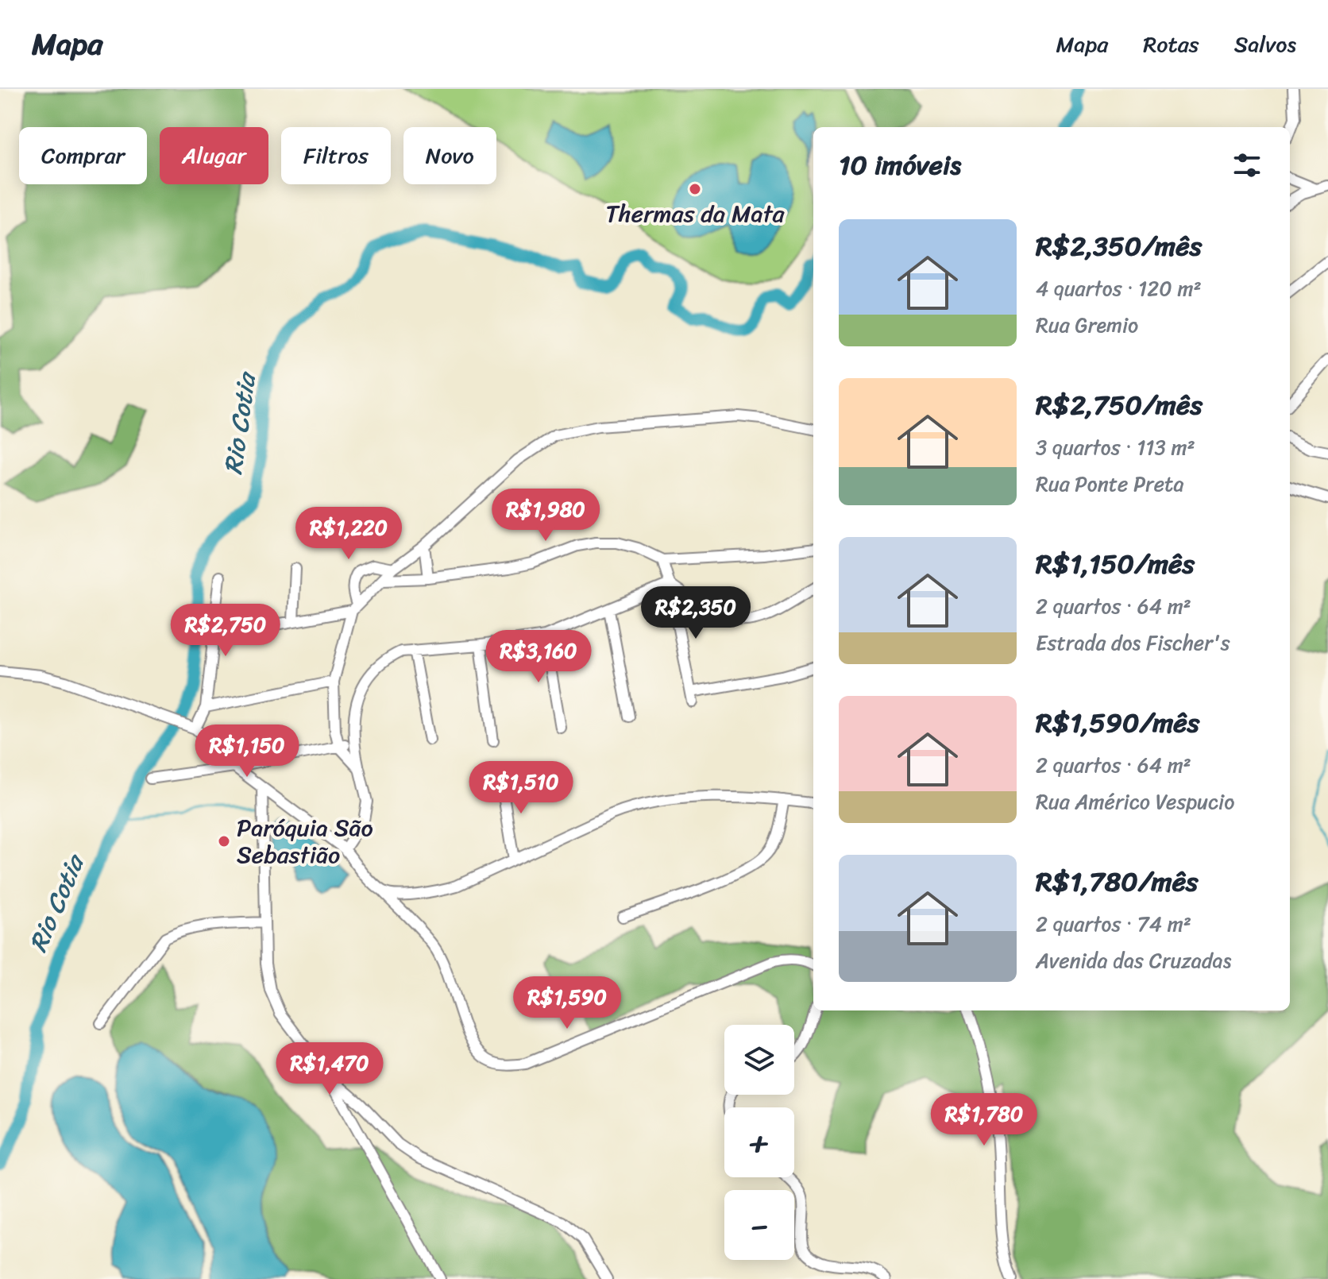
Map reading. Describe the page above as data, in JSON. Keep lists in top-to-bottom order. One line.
{"water":["Rio Cotia"],"places":["Thermas da Mata","Paróquia São Sebastião"],"page":{"header":"Mapa","nav":["Mapa","Rotas","Salvos"],"chip":["Comprar","Alugar","Filtros","Novo"],"heading":"10 imóveis","list":[{"name":"R$2,350/mês","note":"4 quartos · 120 m² · Rua Gremio"},{"name":"R$2,750/mês","note":"3 quartos · 113 m² · Rua Ponte Preta"},{"name":"R$1,150/mês","note":"2 quartos · 64 m² · Estrada dos Fischer's"},{"name":"R$1,590/mês","note":"2 quartos · 64 m² · Rua Américo Vespucio"},{"name":"R$1,780/mês","note":"2 quartos · 74 m² · Avenida das Cruzadas"}],"price":["R$1,980","R$1,220","R$2,350","R$2,750","R$3,160","R$1,150","R$1,510","R$1,590","R$1,470","R$1,780"],"map_buttons":["+","−"]}}
